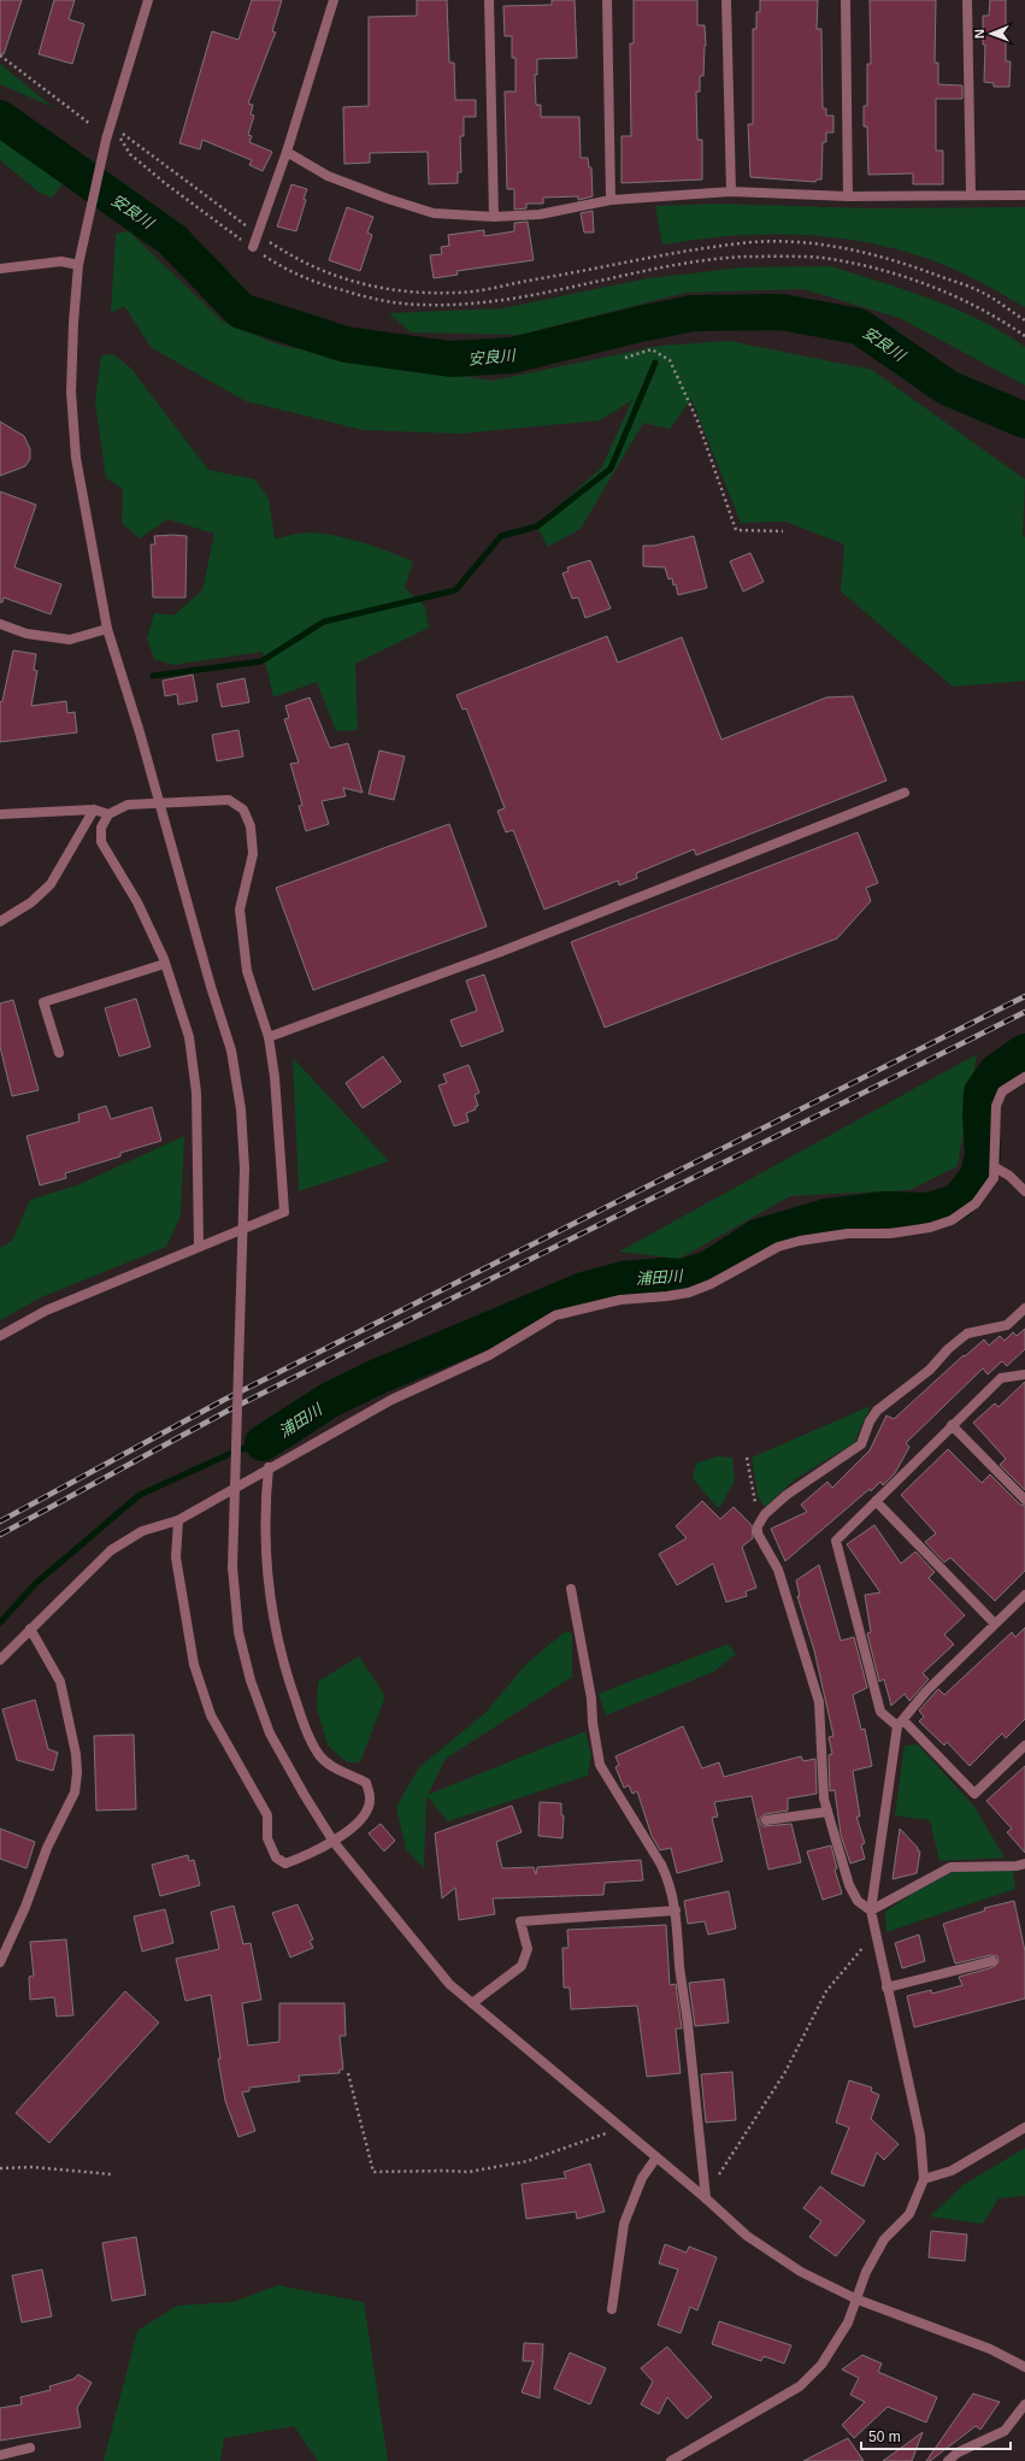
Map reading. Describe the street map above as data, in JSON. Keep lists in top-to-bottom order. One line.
{"water":["安良川","浦田川"],"scale_bar":"50 m","north":"left"}
